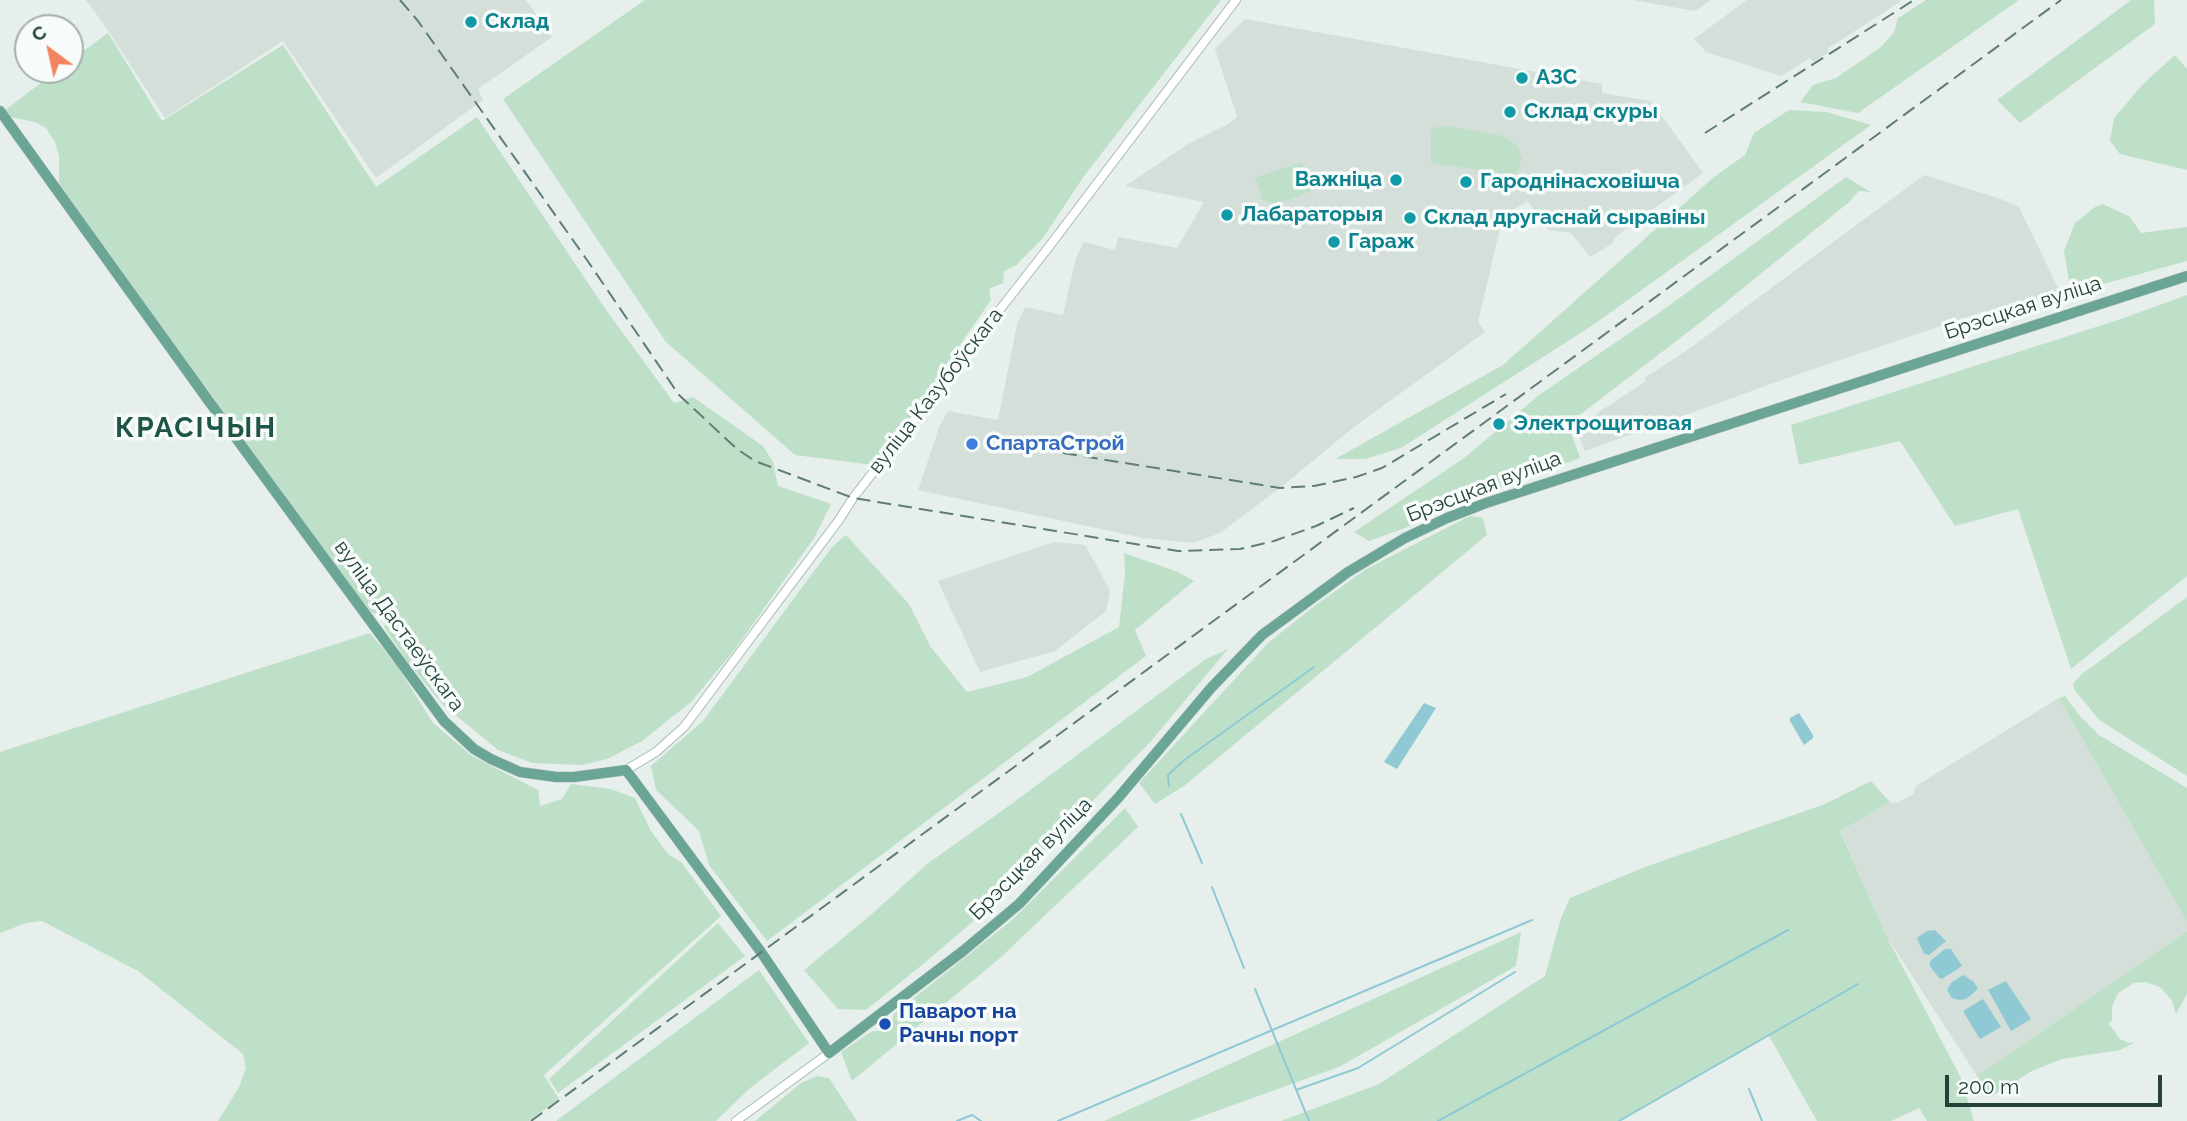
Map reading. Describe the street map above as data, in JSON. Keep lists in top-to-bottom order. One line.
{"streets":{"main road":["Брэсцкая вуліца","вуліца Дастаеўскага"],"street":["вуліца Казубоўскага"]},"crossings":[["вуліца Казубоўскага","вуліца Дастаеўскага"]],"districts":["КРАСІЧЫН"],"places":["Склад","АЗС","Склад скуры","Важніца","Гароднінасховішча","Лабараторыя","Склад другаснай сыравіны","Гараж","Электрощитовая","СпартаСтрой","Паварот на Рачны порт"],"scale_bar":"200 m","north":"top left"}
